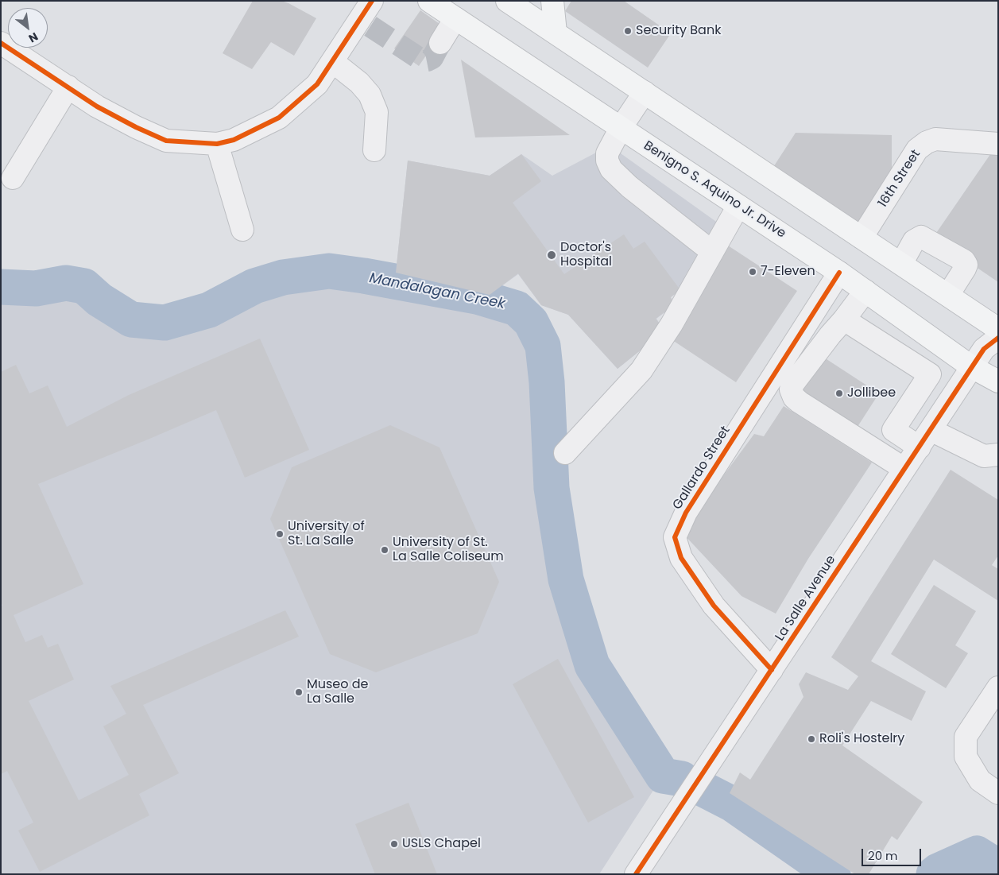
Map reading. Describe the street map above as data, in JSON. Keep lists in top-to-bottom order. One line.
{"streets":{"main road":["Benigno S. Aquino Jr. Drive"],"street":["16th Street","Gallardo Street","La Salle Avenue"]},"crossings":[["Benigno S. Aquino Jr. Drive","Gallardo Street"],["Benigno S. Aquino Jr. Drive","La Salle Avenue"],["Gallardo Street","La Salle Avenue"]],"water":["Mandalagan Creek"],"places":["Security Bank","Doctor's Hospital","7-Eleven","Jollibee","University of St. La Salle","University of St. La Salle Coliseum","Museo de La Salle","Roli's Hostelry","USLS Chapel"],"scale_bar":"20 m","north":"bottom right"}
